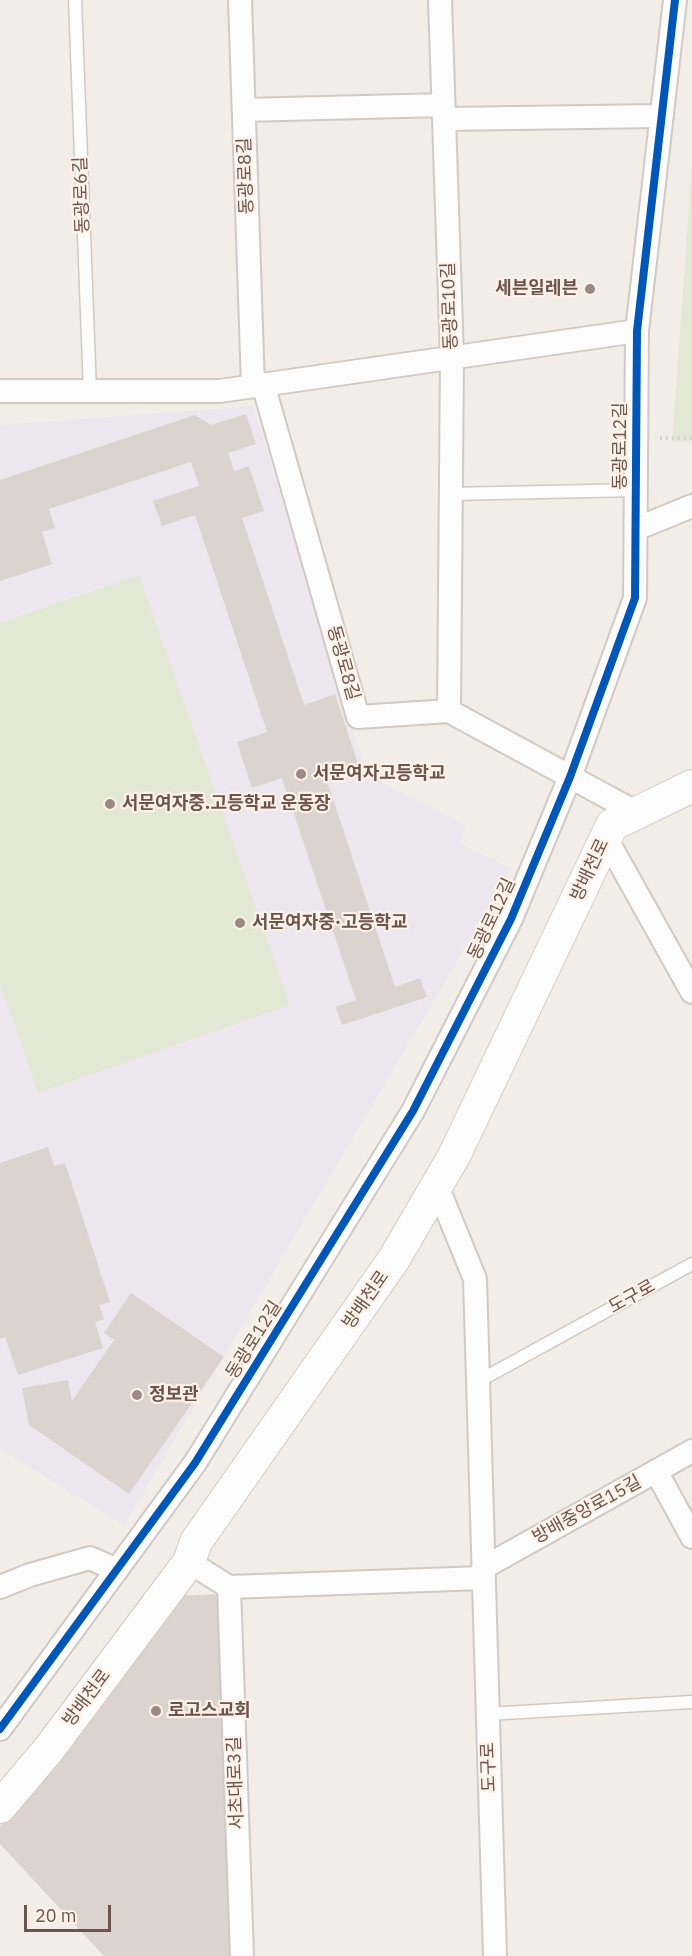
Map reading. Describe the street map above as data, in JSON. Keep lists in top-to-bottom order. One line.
{"streets":{"street":["동광로8길","동광로10길","동광로12길","방배천로","도구로","방배중앙로15길","서초대로3길"],"lane":["동광로6길"]},"crossings":[["동광로8길","동광로10길"],["방배천로","도구로"],["도구로","방배중앙로15길"]],"places":["세븐일레븐","서문여자고등학교","서문여자중.고등학교 운동장","서문여자중·고등학교","정보관","로고스교회"],"scale_bar":"20 m"}
